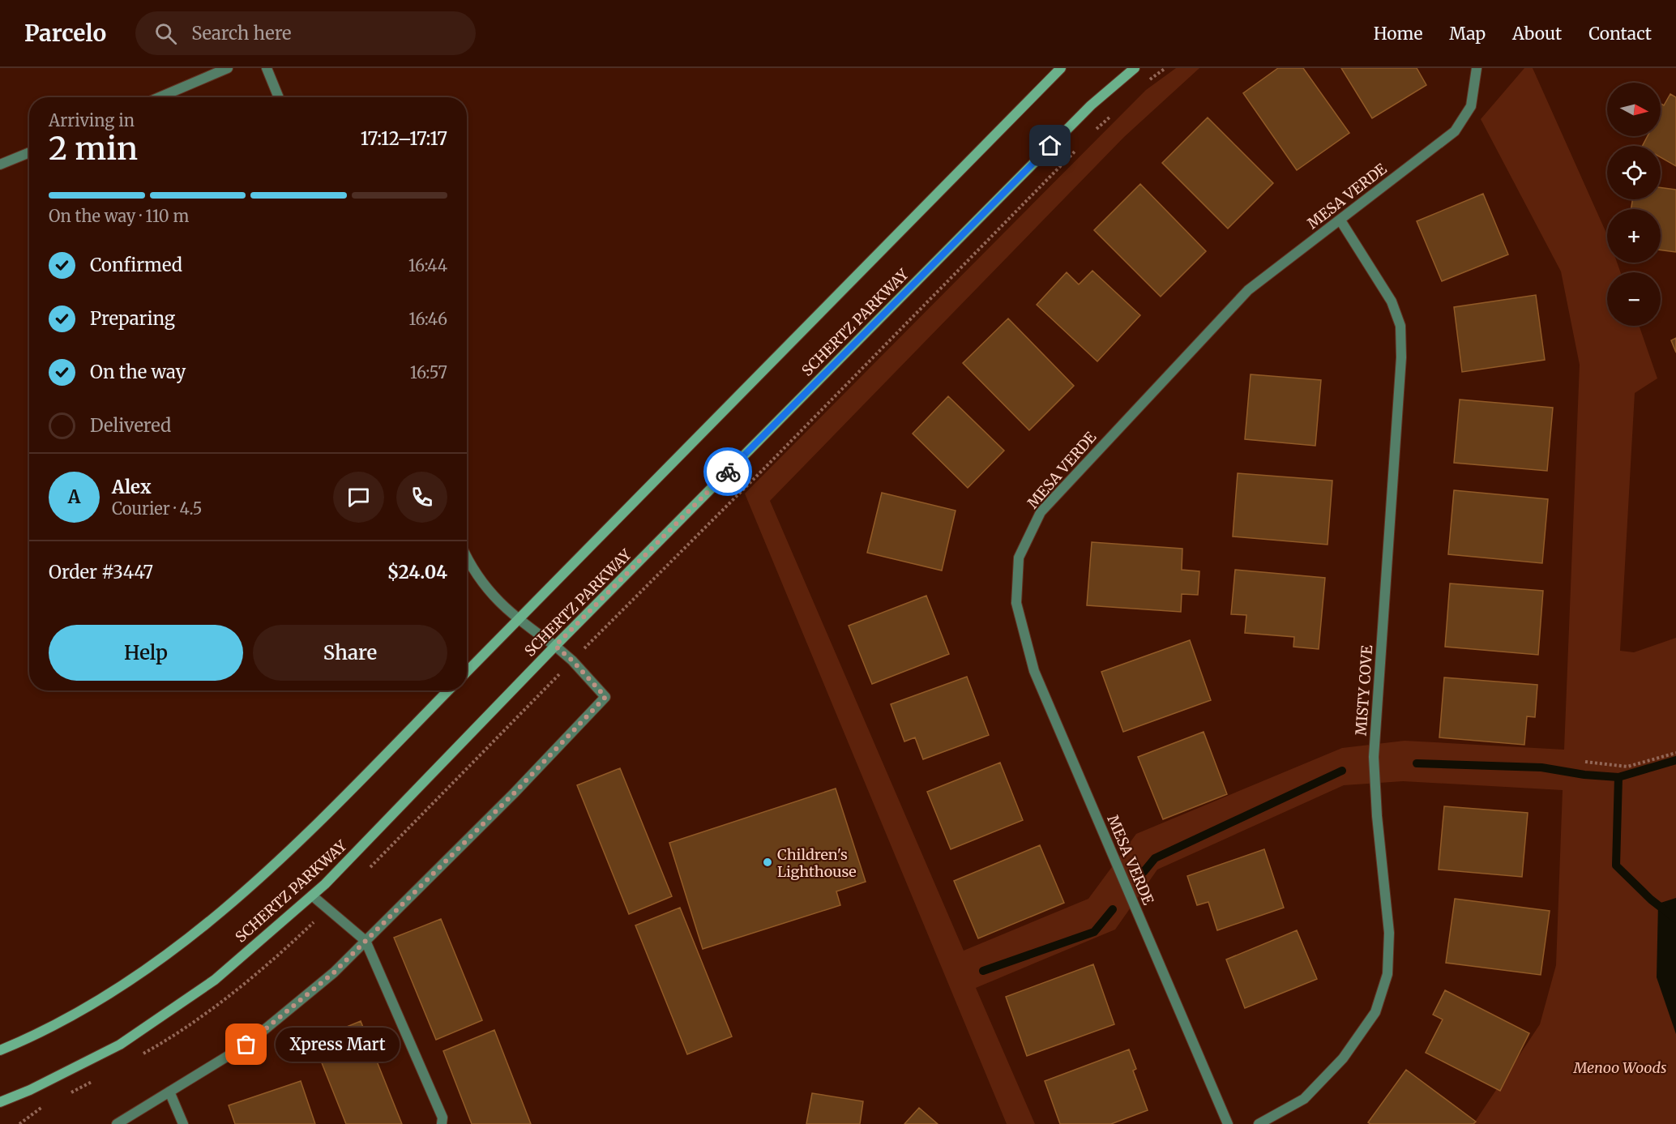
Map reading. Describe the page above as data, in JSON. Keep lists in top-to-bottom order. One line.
{"streets":{"main road":["SCHERTZ PARKWAY"],"street":["MESA VERDE","MISTY COVE"]},"crossings":[["MESA VERDE","MISTY COVE"]],"parks":["Menoo Woods"],"places":["Children's Lighthouse","Xpress Mart"],"north":"right","page":{"header":"Parcelo","search":"Search here","nav":["Home","Map","About","Contact"],"map_buttons":["+","−"],"heading":["2 min","Arriving in","17:12–17:17"],"panel":["Alex","Courier · 4.5","Order #3447","$24.04"],"bar":"On the way · 110 m","list":[["Confirmed","16:44"],["Preparing","16:46"],["On the way","16:57"],"Delivered"],"round":"A","buttons":["Help","Share"],"bubble":"Xpress Mart"}}
